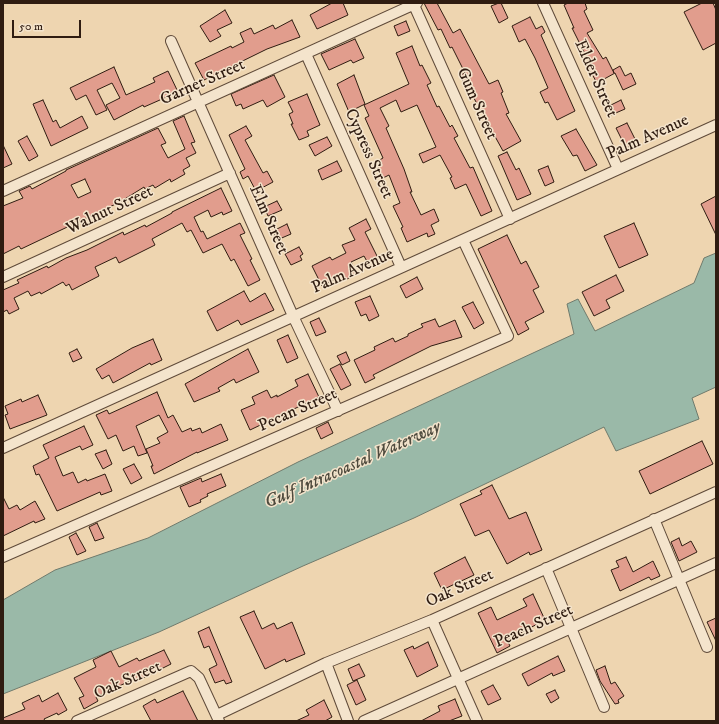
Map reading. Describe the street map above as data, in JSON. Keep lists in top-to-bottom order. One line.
{"streets":{"street":["Elder Street","Garnet Street","Gum Street","Palm Avenue","Cypress Street","Walnut Street","Elm Street","Pecan Street","Oak Street","Peach Street"]},"crossings":[["Elder Street","Palm Avenue"],["Garnet Street","Gum Street"],["Garnet Street","Cypress Street"],["Garnet Street","Elm Street"],["Gum Street","Palm Avenue"],["Palm Avenue","Cypress Street"],["Palm Avenue","Elm Street"],["Palm Avenue","Pecan Street"],["Walnut Street","Elm Street"],["Elm Street","Pecan Street"]],"water":["Gulf Intracoastal Waterway"],"scale_bar":"50 m"}
